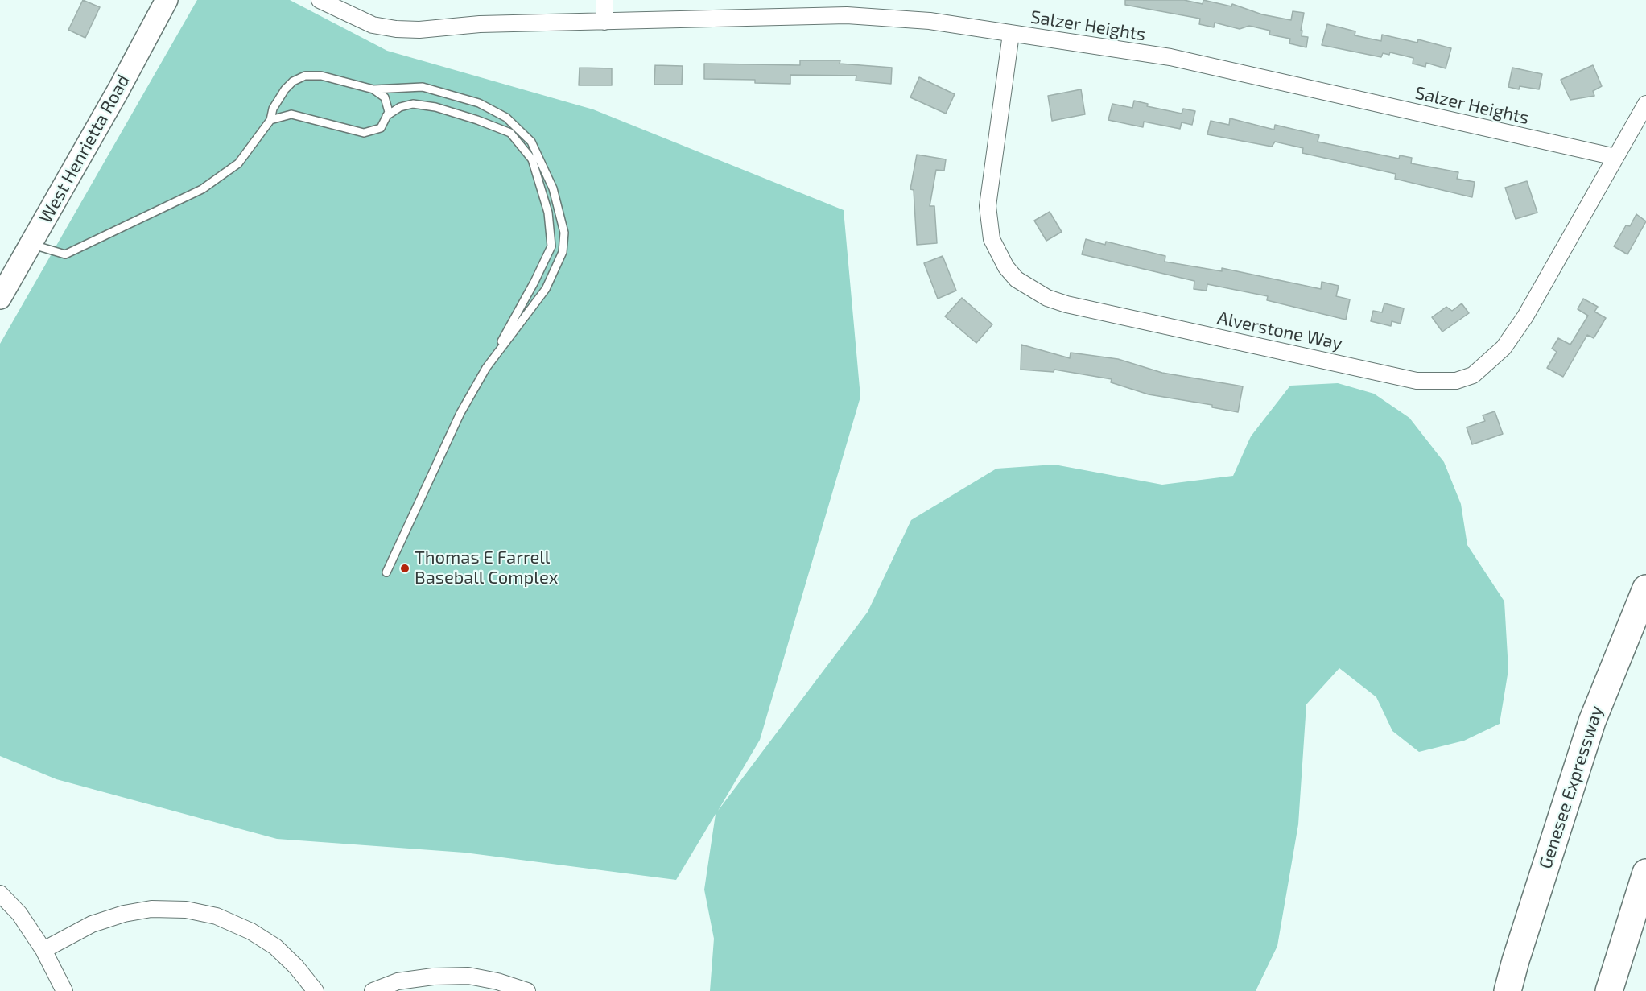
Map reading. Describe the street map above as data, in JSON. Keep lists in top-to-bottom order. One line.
{"streets":{"highway":["Genesee Expressway"],"main road":["West Henrietta Road"],"street":["Salzer Heights","Alverstone Way"]},"crossings":[["Salzer Heights","Alverstone Way"]],"places":["Thomas E Farrell Baseball Complex"]}
